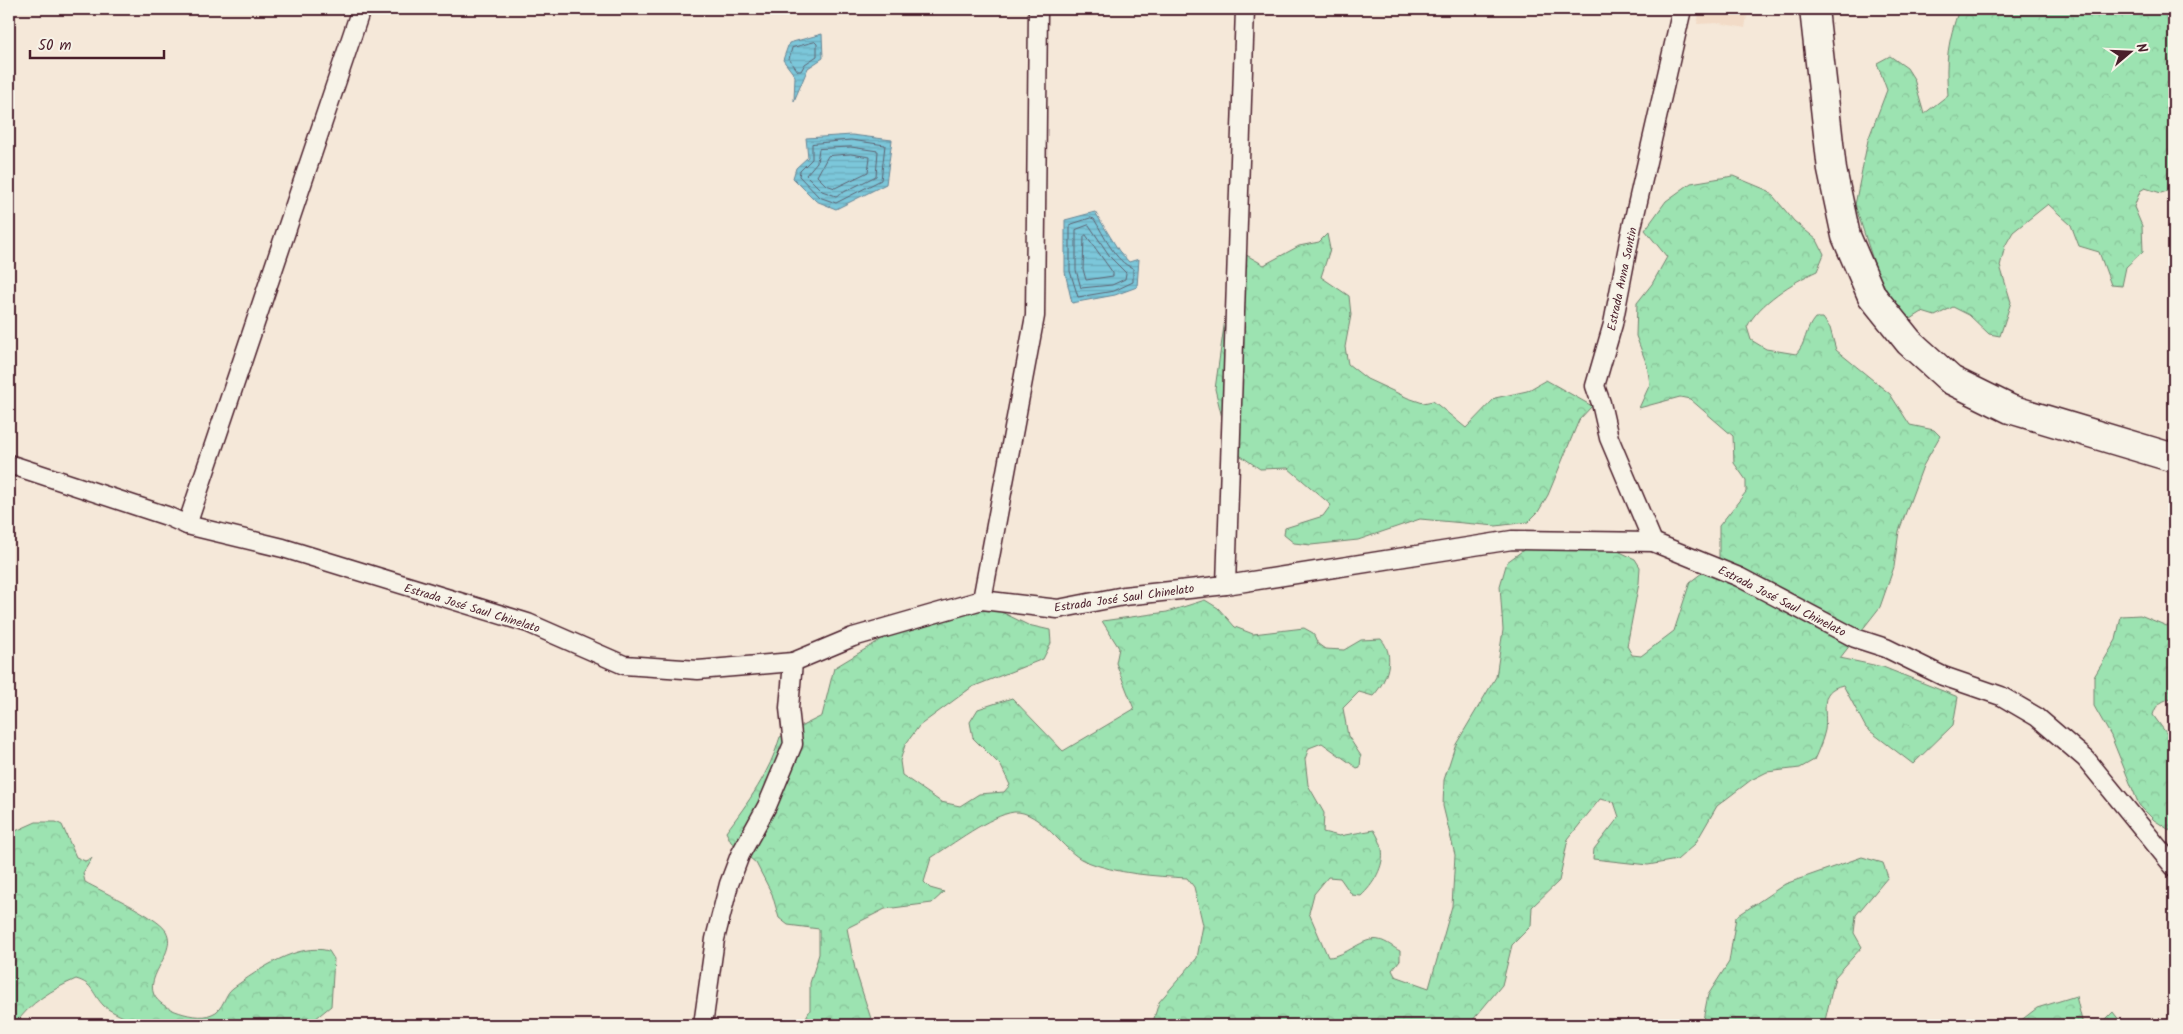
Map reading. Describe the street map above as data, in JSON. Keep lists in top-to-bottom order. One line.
{"streets":{"street":["Estrada Anna Santin","Estrada José Saul Chinelato"]},"crossings":[["Estrada Anna Santin","Estrada José Saul Chinelato"]],"scale_bar":"50 m","north":"right"}
